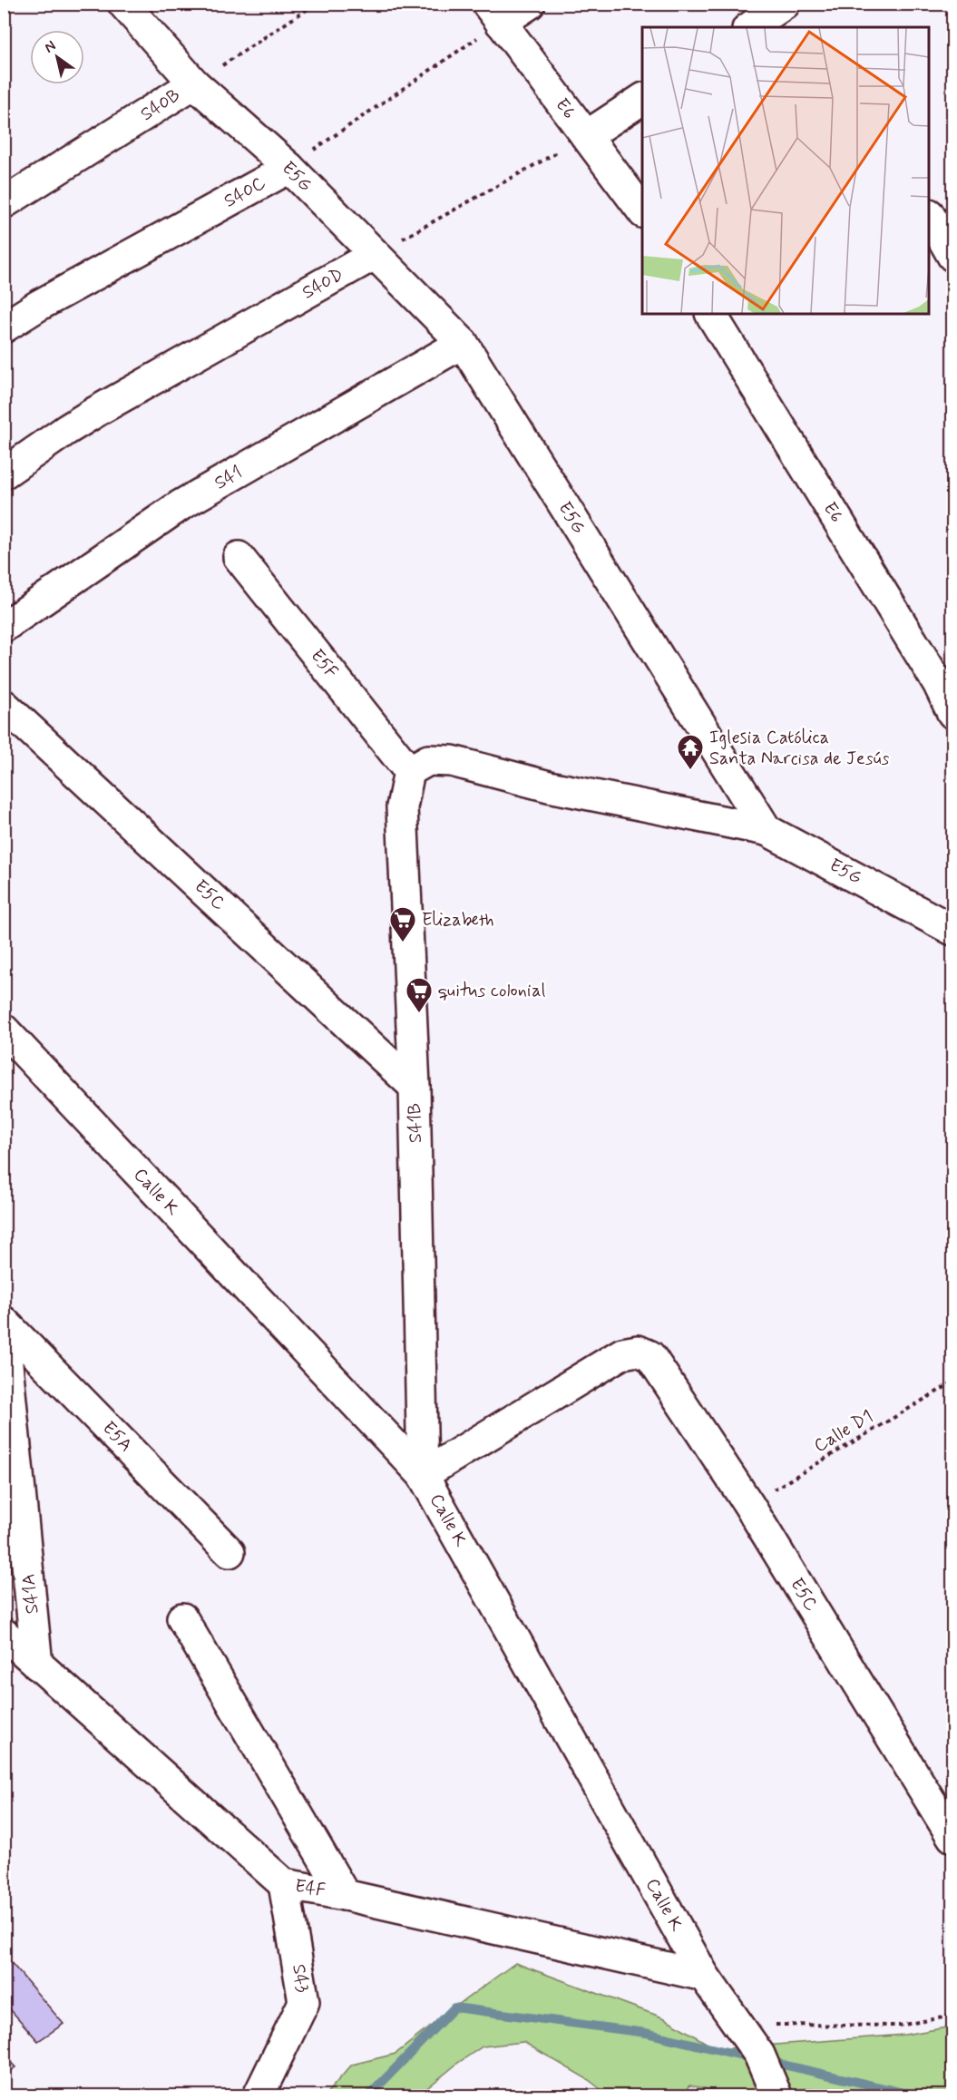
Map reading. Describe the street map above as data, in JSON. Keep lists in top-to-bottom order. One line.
{"streets":{"street":["S40B","E6","E5G","S40C","S40D","S41","E5F","E5C","S41B","Calle K","E5A","S41A","E4F","S43"],"path":["Calle D1"]},"crossings":[["S40B","E5G"],["E5G","S40C"],["E5G","S40D"],["E5G","S41"],["E5F","S41B"],["E5C","S41B"],["E5C","Calle K"],["E5C","Calle D1"],["S41B","Calle K"],["Calle K","E4F"],["S41A","E4F"],["E4F","S43"]],"places":{"temple":["Iglesia Católica Santa Narcisa de Jesús"],"supermarket":["Elizabeth","quitus colonial"]},"north":"top left"}
